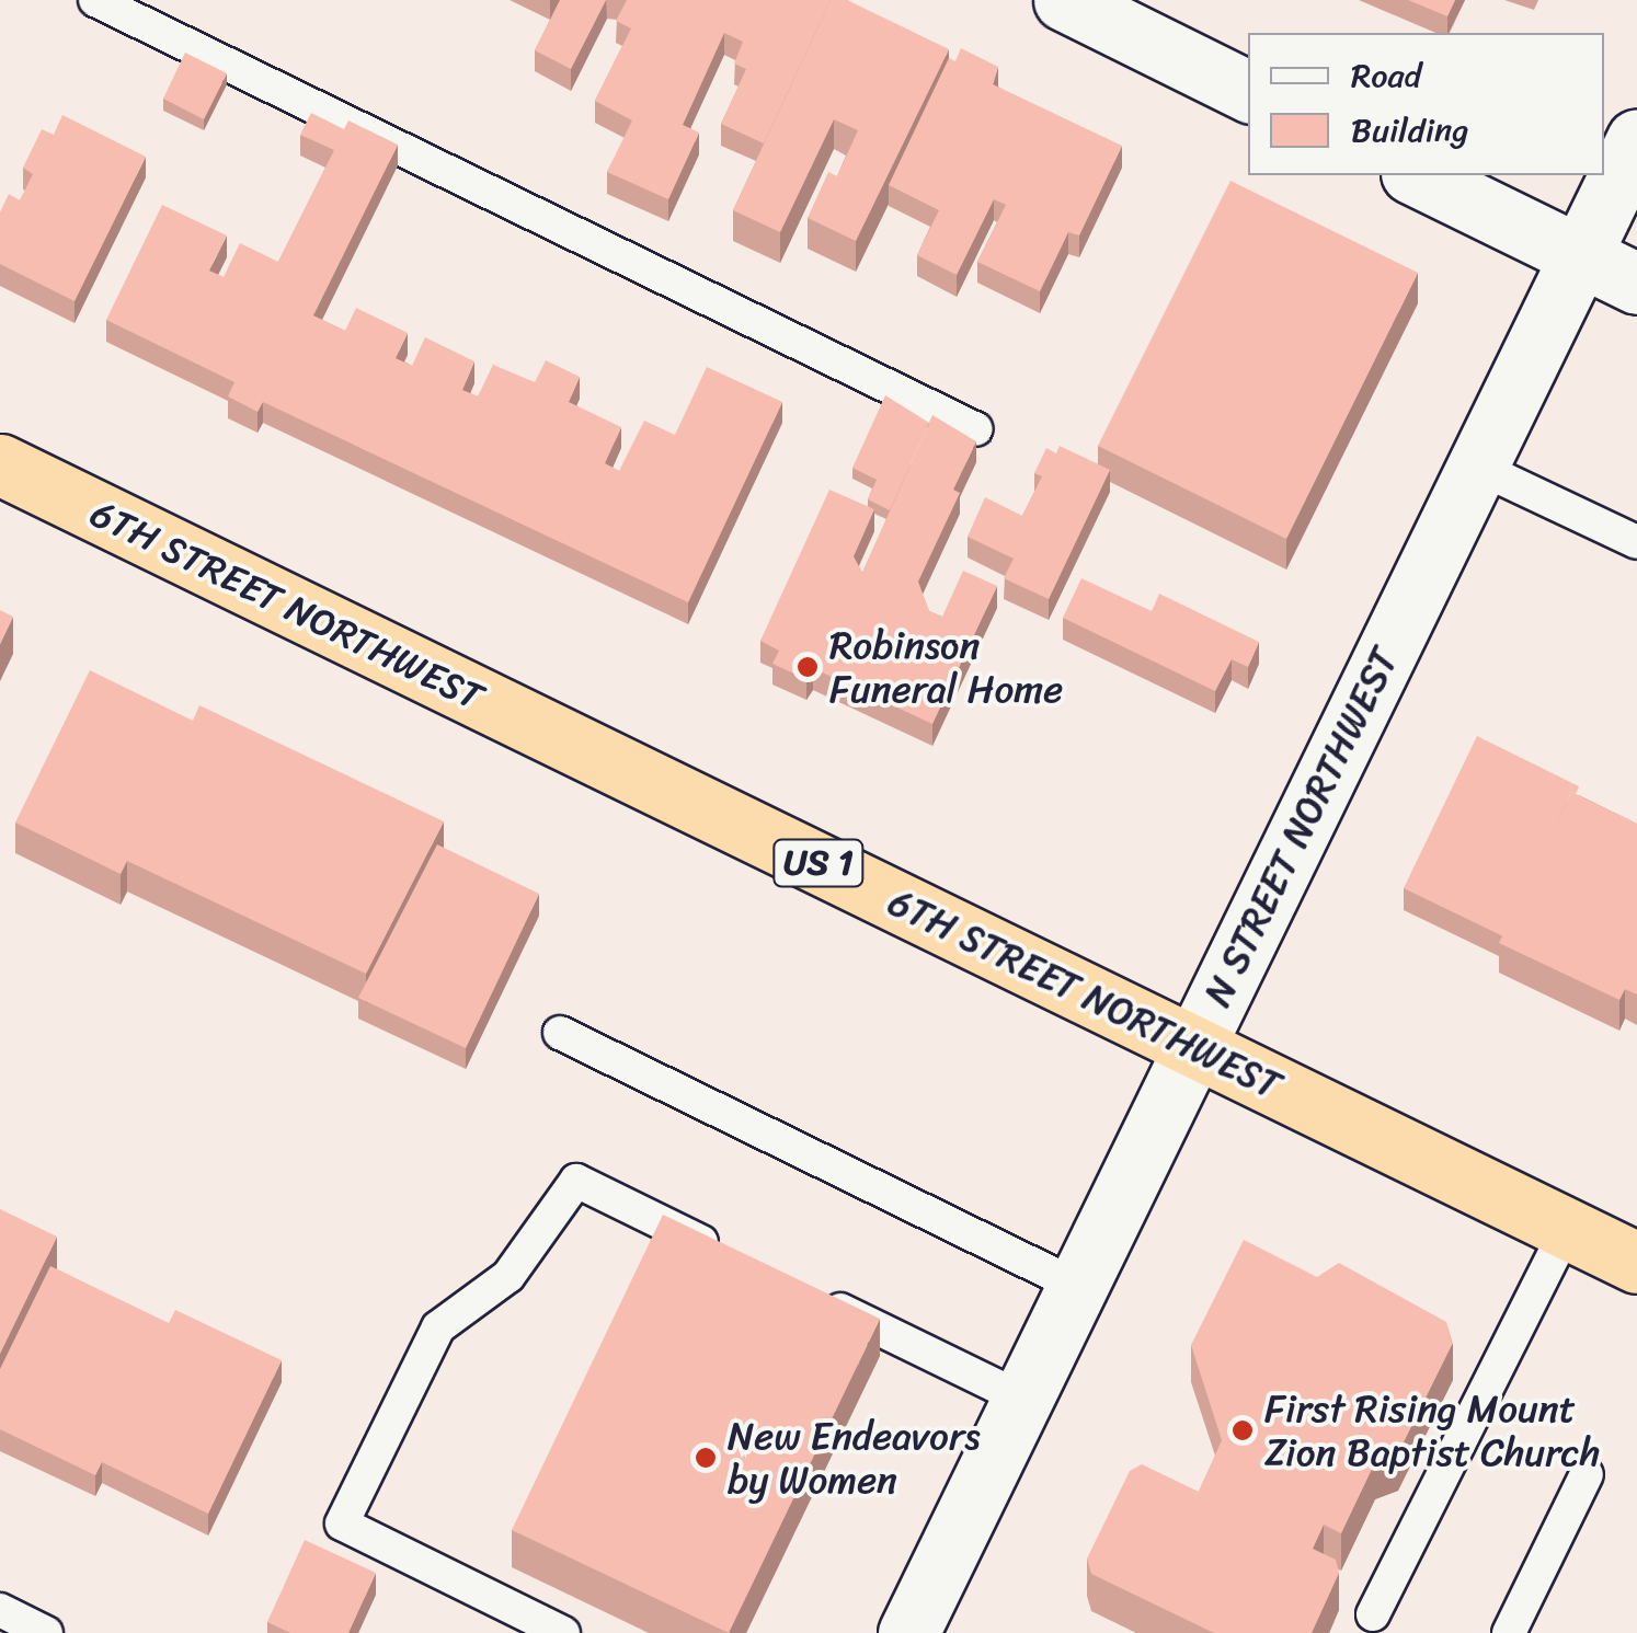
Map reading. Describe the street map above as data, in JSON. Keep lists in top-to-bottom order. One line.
{"streets":{"highway":["6TH STREET NORTHWEST","US 1"],"street":["N STREET NORTHWEST"]},"crossings":[["6TH STREET NORTHWEST","N STREET NORTHWEST"]],"places":["Robinson Funeral Home","First Rising Mount Zion Baptist Church","New Endeavors by Women"],"legend":["Road","Building"]}
